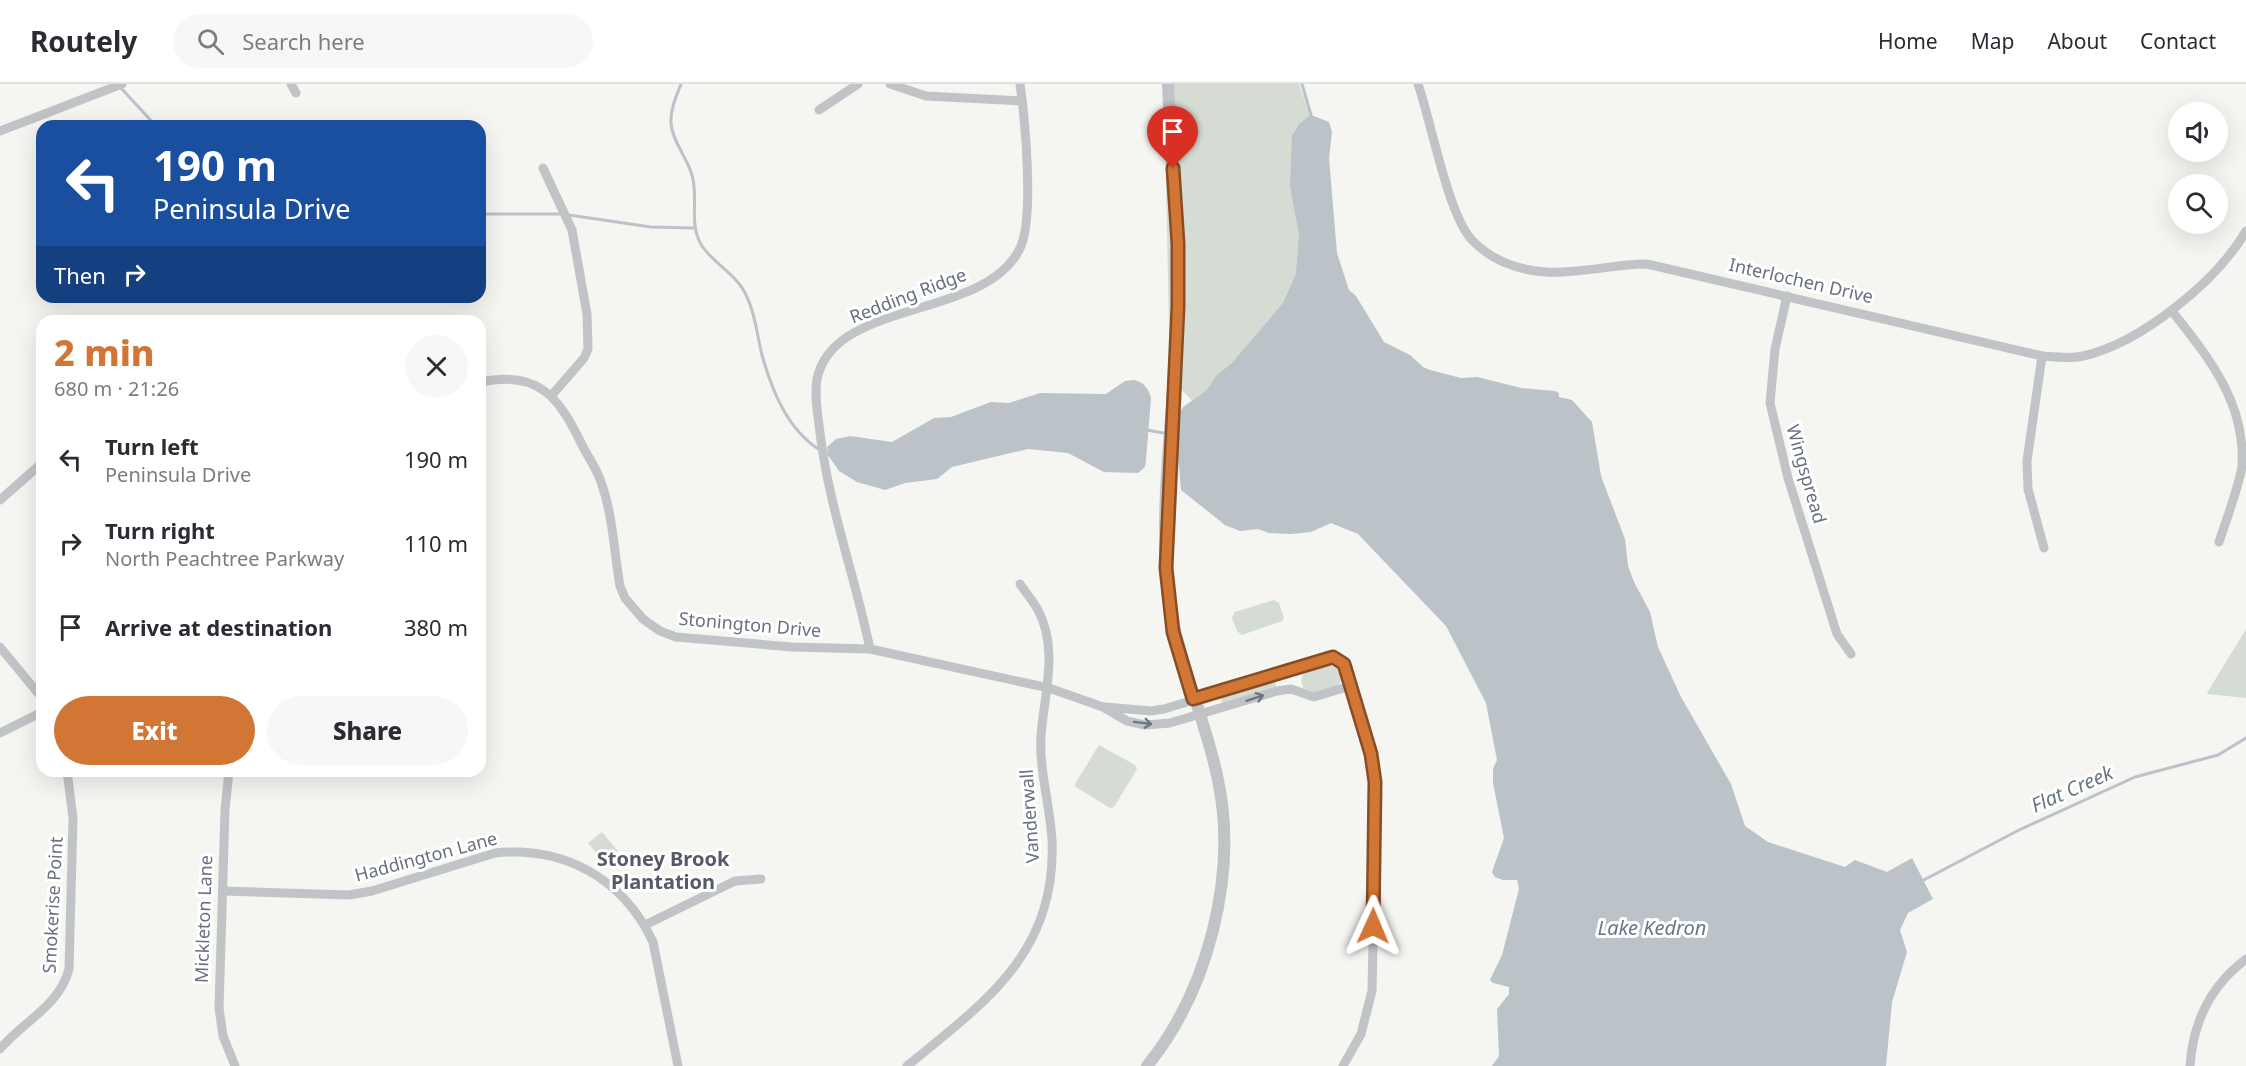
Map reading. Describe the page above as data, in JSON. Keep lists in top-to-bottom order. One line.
{"streets":{"street":["Interlochen Drive","Redding Ridge","Wingspread","Stonington Drive","Vanderwall","Haddington Lane","Smokerise Point","Mickleton Lane"]},"crossings":[["Interlochen Drive","Wingspread"],["Redding Ridge","Stonington Drive"],["Stonington Drive","Vanderwall"],["Haddington Lane","Mickleton Lane"]],"districts":["Stoney Brook Plantation"],"water":["Flat Creek","Lake Kedron"],"page":{"header":"Routely","search":"Search here","nav":["Home","Map","About","Contact"],"turn":["190 m","Peninsula Drive"],"then":"Then","heading":["2 min","680 m · 21:26"],"list":[{"name":"Turn left","note":"Peninsula Drive","value":"190 m"},{"name":"Turn right","note":"North Peachtree Parkway","value":"110 m"},{"name":"Arrive at destination","value":"380 m"}],"buttons":["Exit","Share"]}}
